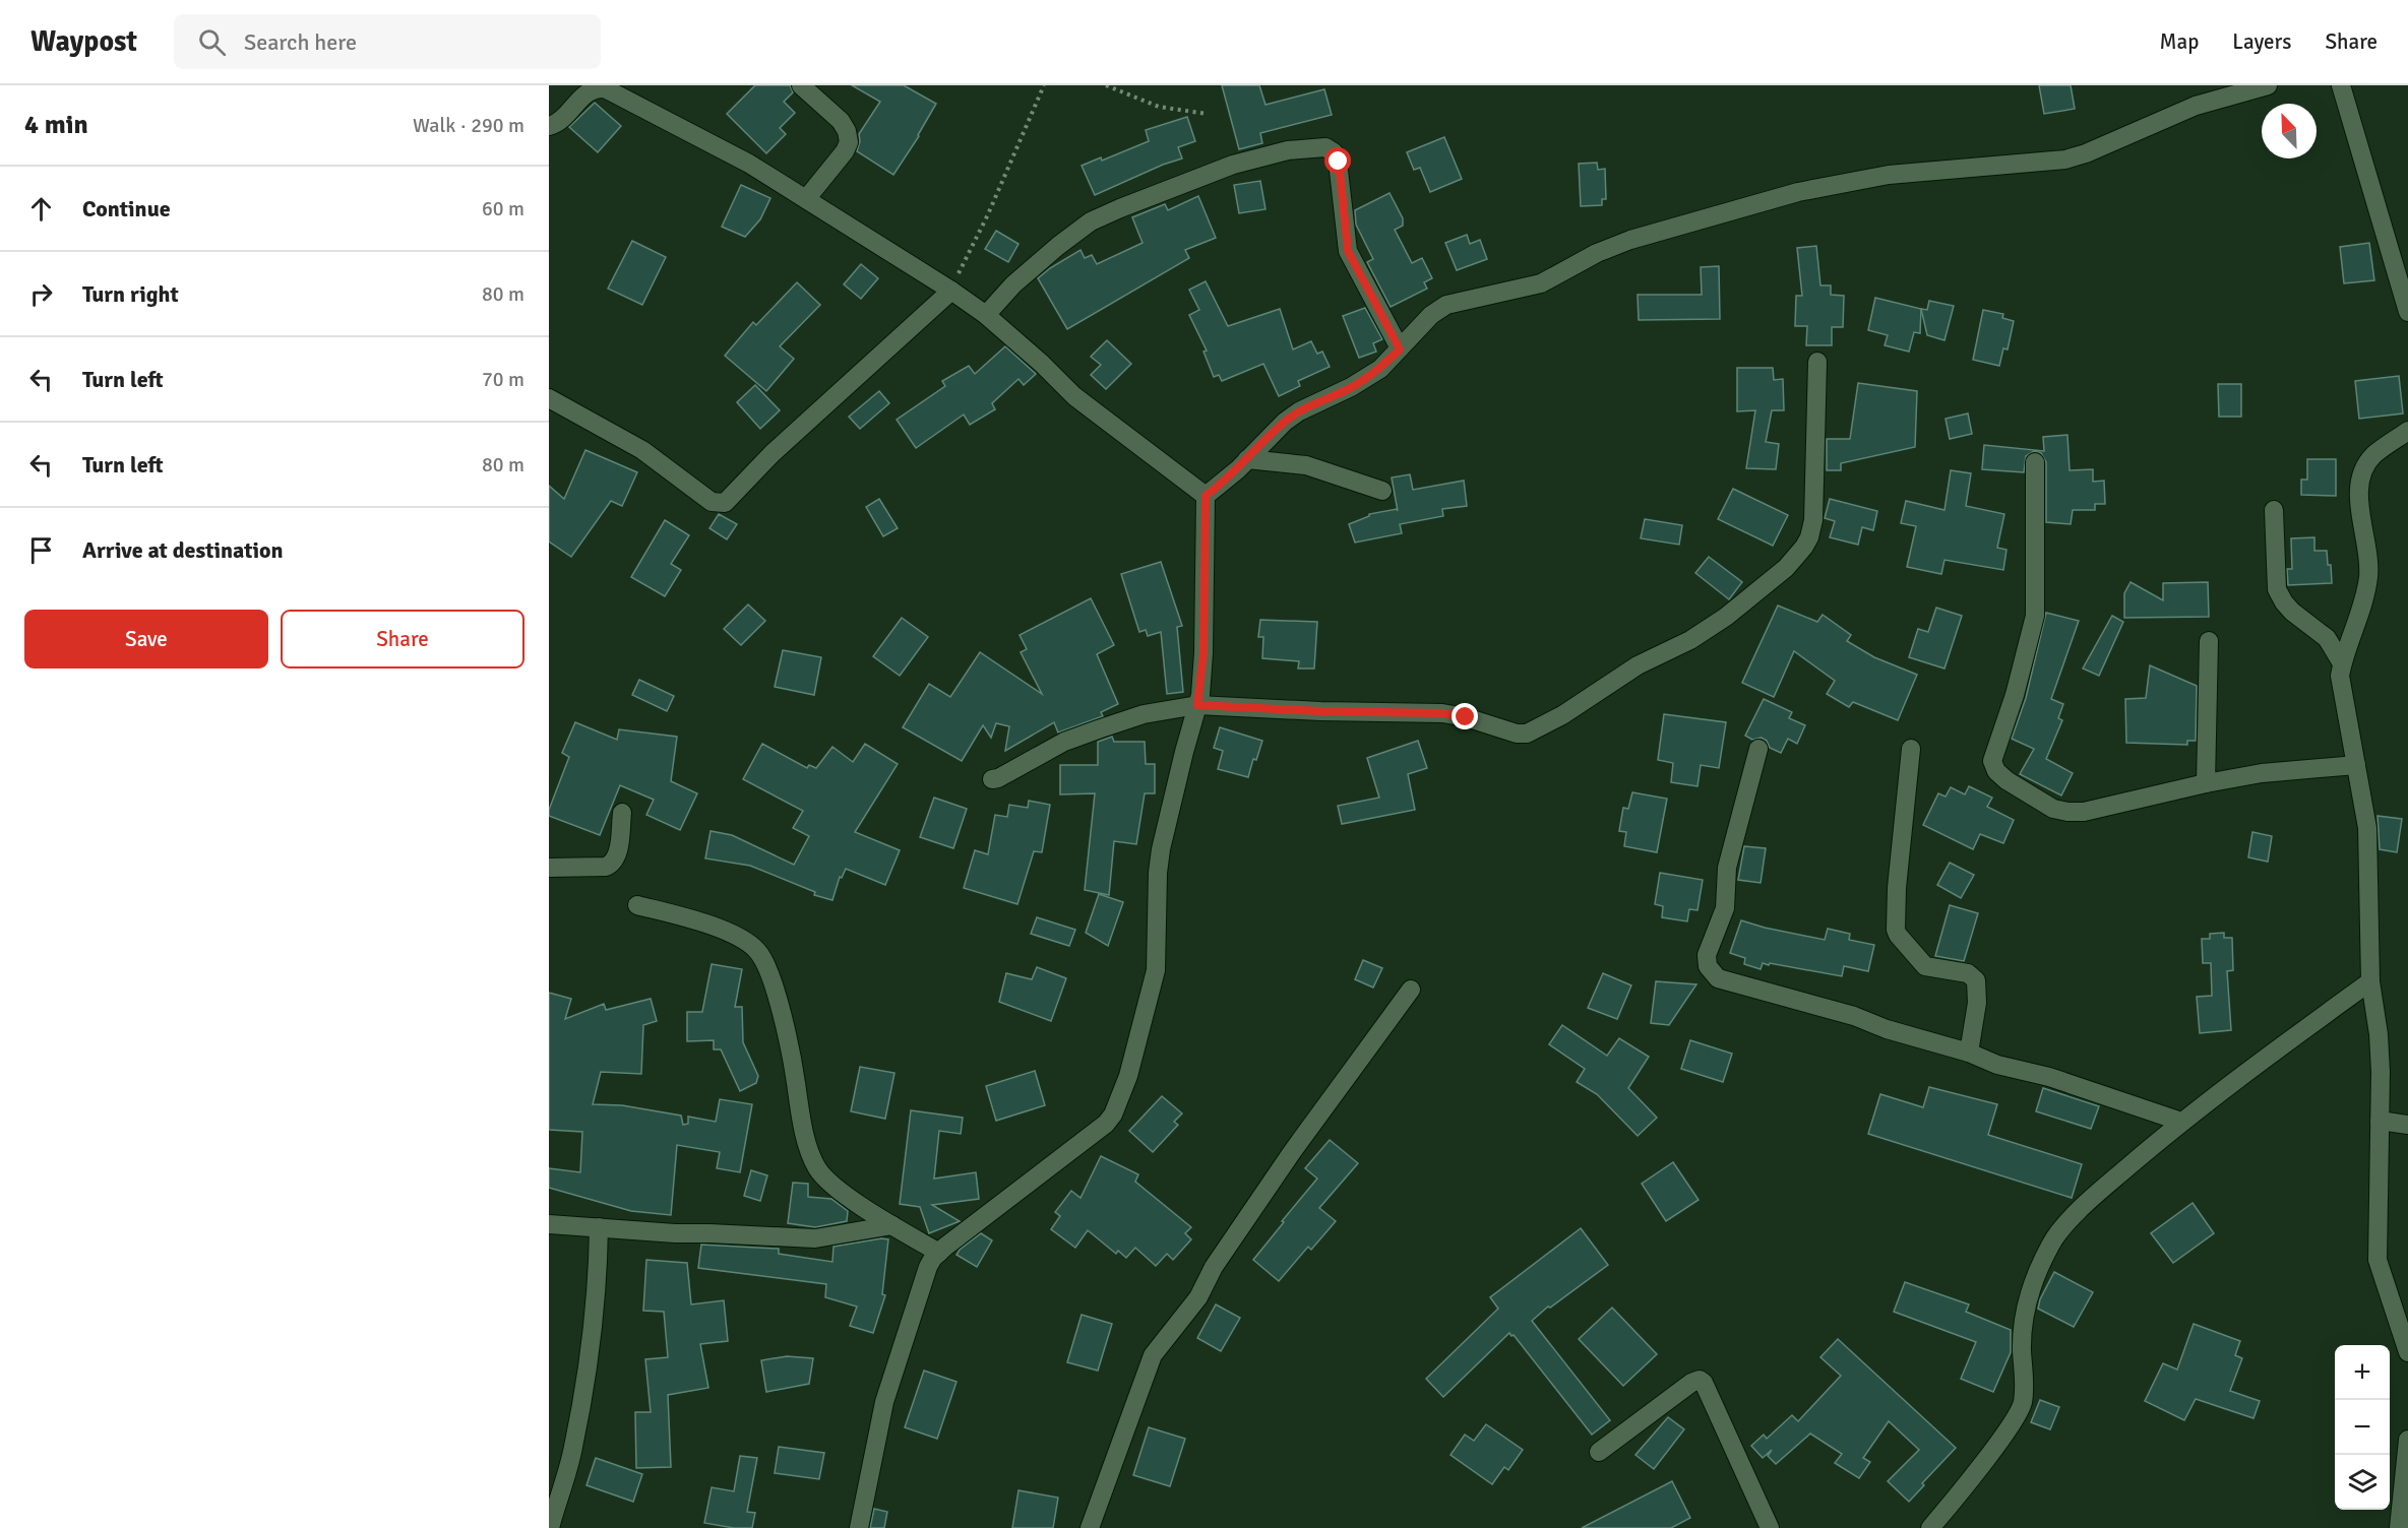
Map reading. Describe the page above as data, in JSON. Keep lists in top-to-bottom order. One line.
{"north":"top left","page":{"header":"Waypost","search":"Search here","nav":["Map","Layers","Share"],"heading":["4 min","Walk · 290 m"],"list":[["Continue","60 m"],["Turn right","80 m"],["Turn left","70 m"],["Turn left","80 m"],"Arrive at destination"],"buttons":["Save","Share"],"map_buttons":["+","−"]}}
